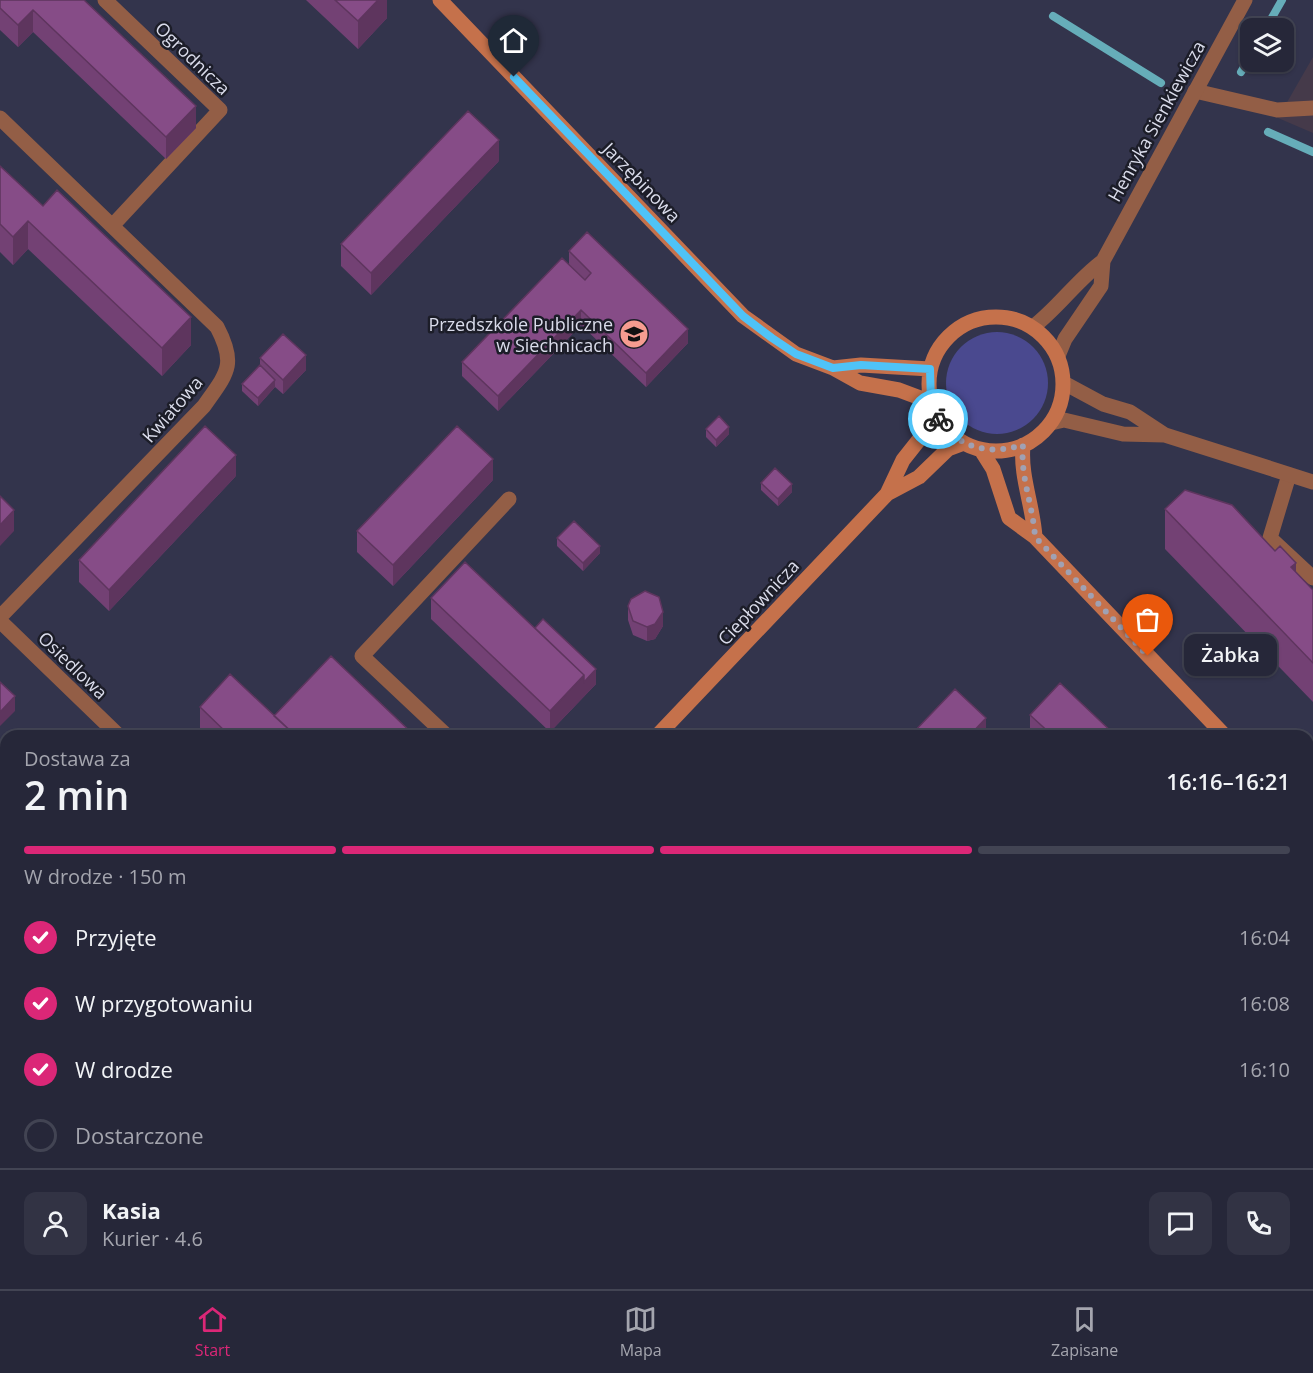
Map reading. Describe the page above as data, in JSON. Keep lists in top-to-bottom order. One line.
{"streets":{"street":["Ogrodnicza","Henryka Sienkiewicza","Jarzębinowa","Kwiatowa","Ciepłownicza","Osiedlowa"]},"crossings":[["Ogrodnicza","Kwiatowa"],["Henryka Sienkiewicza","Jarzębinowa"],["Henryka Sienkiewicza","Ciepłownicza"],["Jarzębinowa","Ciepłownicza"],["Kwiatowa","Osiedlowa"]],"places":{"school or university":["Przedszkole Publiczne w Siechnicach"],"other":["Żabka"]},"page":{"bubble":"Żabka","heading":["2 min","Dostawa za","16:16–16:21"],"panel":["Kasia","Kurier · 4.6"],"bar":"W drodze · 150 m","list":[["Przyjęte","16:04"],["W przygotowaniu","16:08"],["W drodze","16:10"],"Dostarczone"],"tabs":["Start","Mapa","Zapisane"]}}
